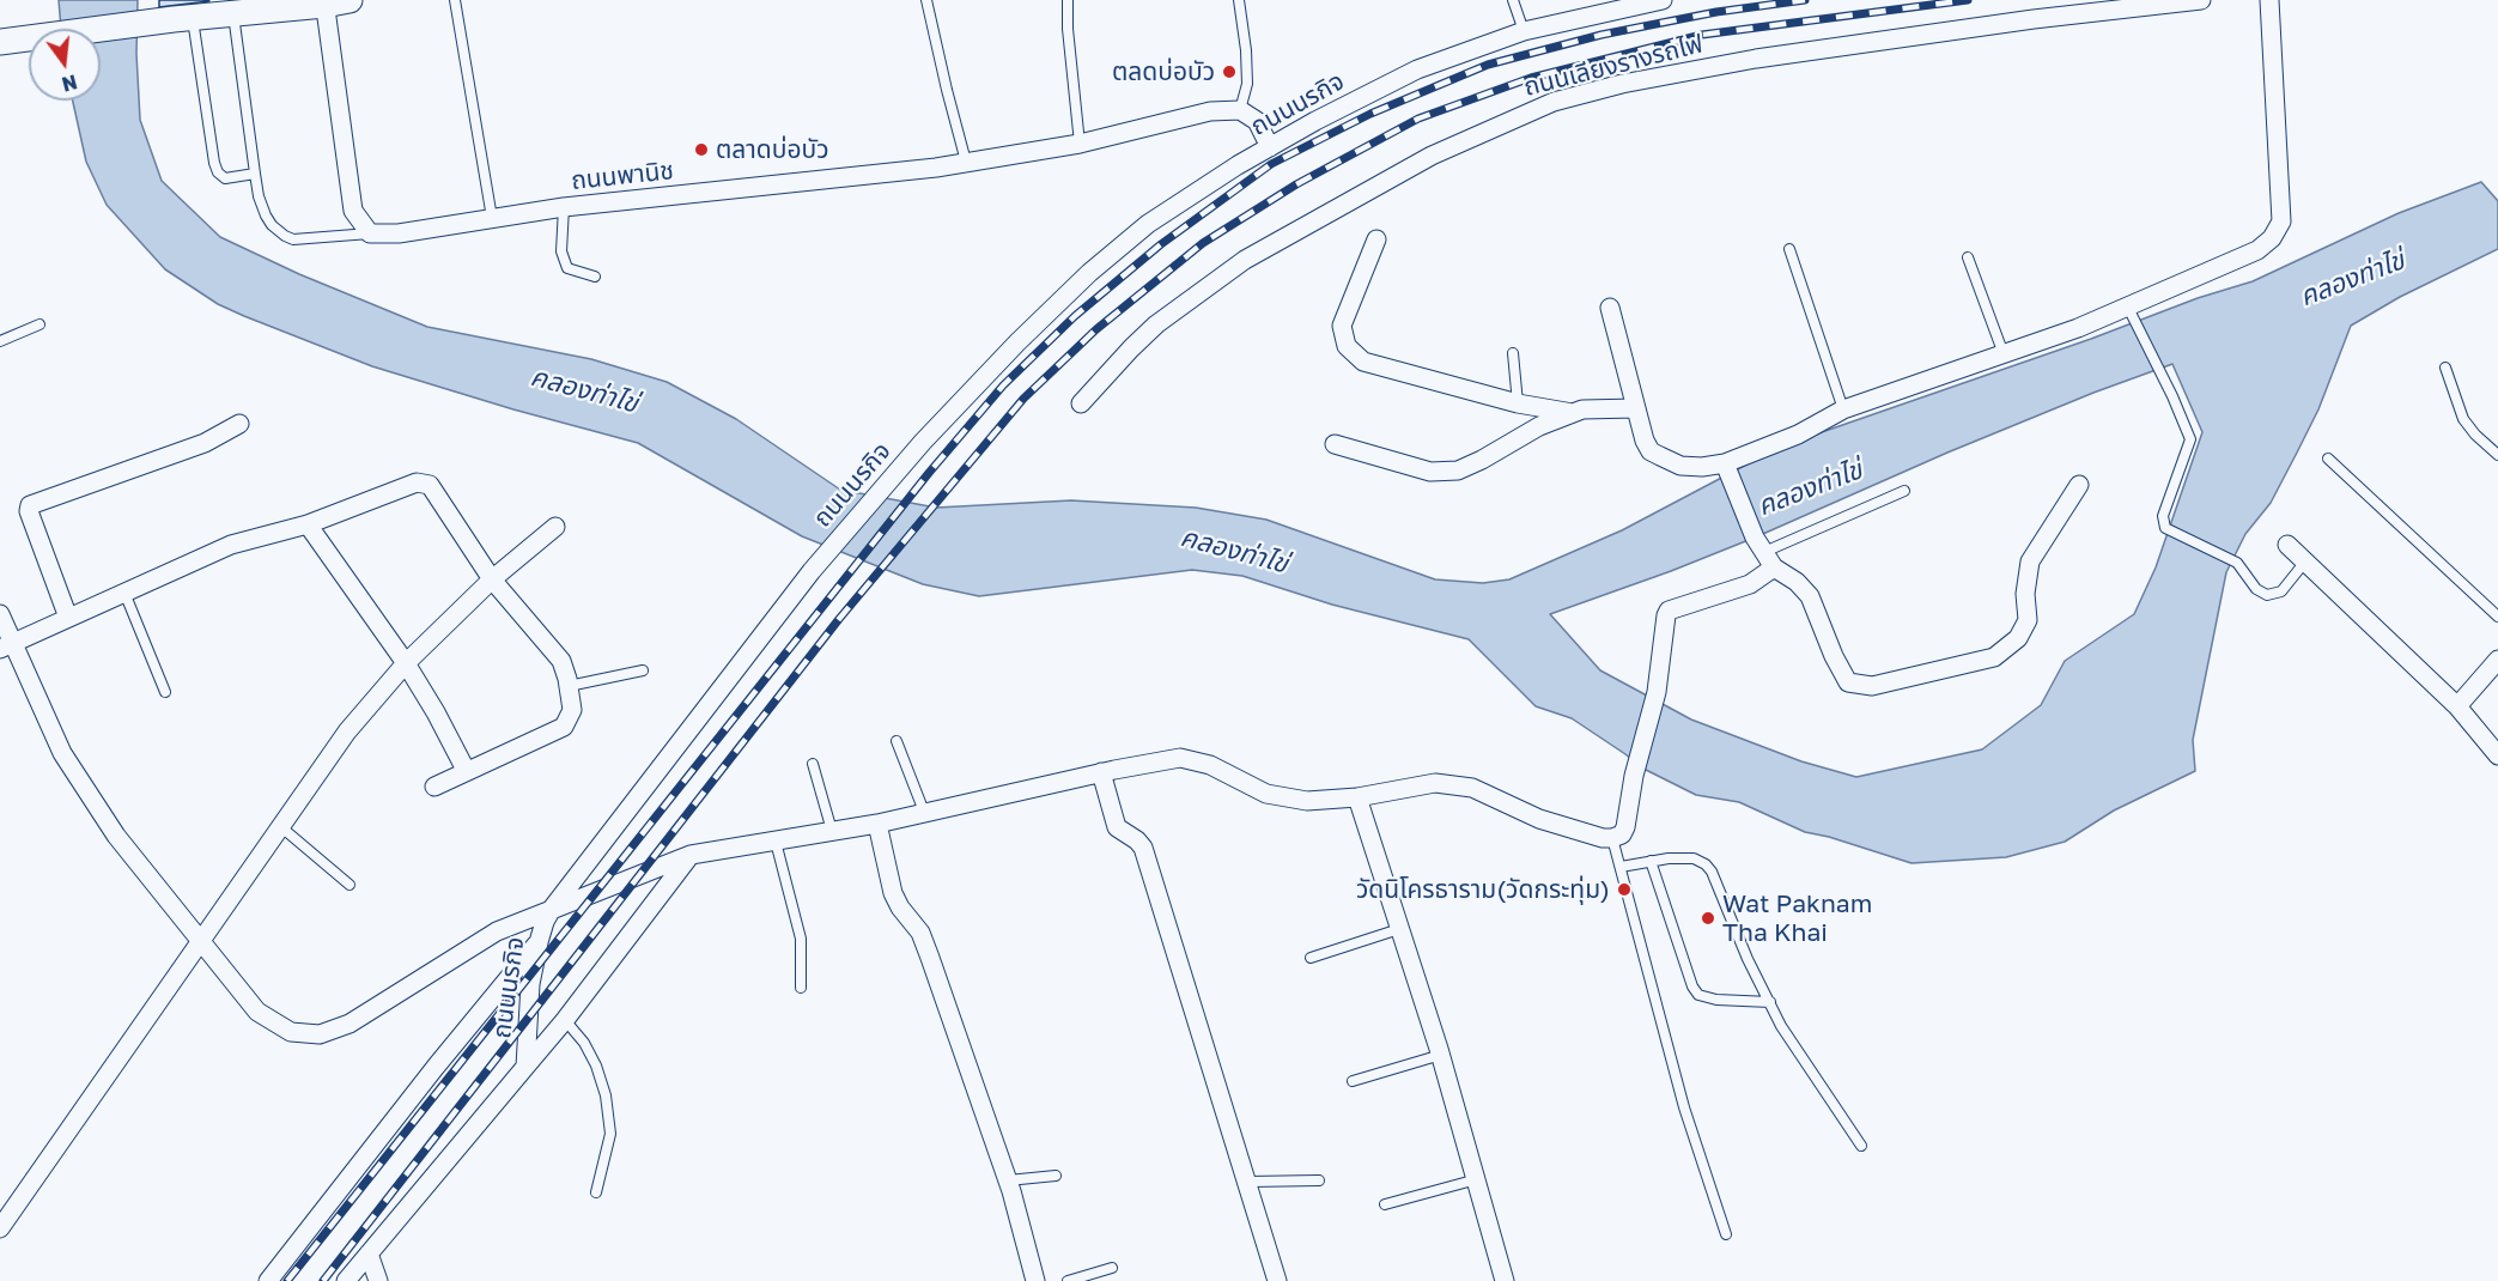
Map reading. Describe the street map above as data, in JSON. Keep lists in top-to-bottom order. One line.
{"streets":{"street":["ถนนเลียงรางรถไฟ","ถนนนรกิจ","ถนนพานิช"]},"water":["คลองท่าไข่"],"places":["ตลดบ่อบัว","ตลาดบ่อบัว","วัดนิโครธาราม(วัดกระทุ่ม)","Wat Paknam Tha Khai"],"north":"bottom"}
